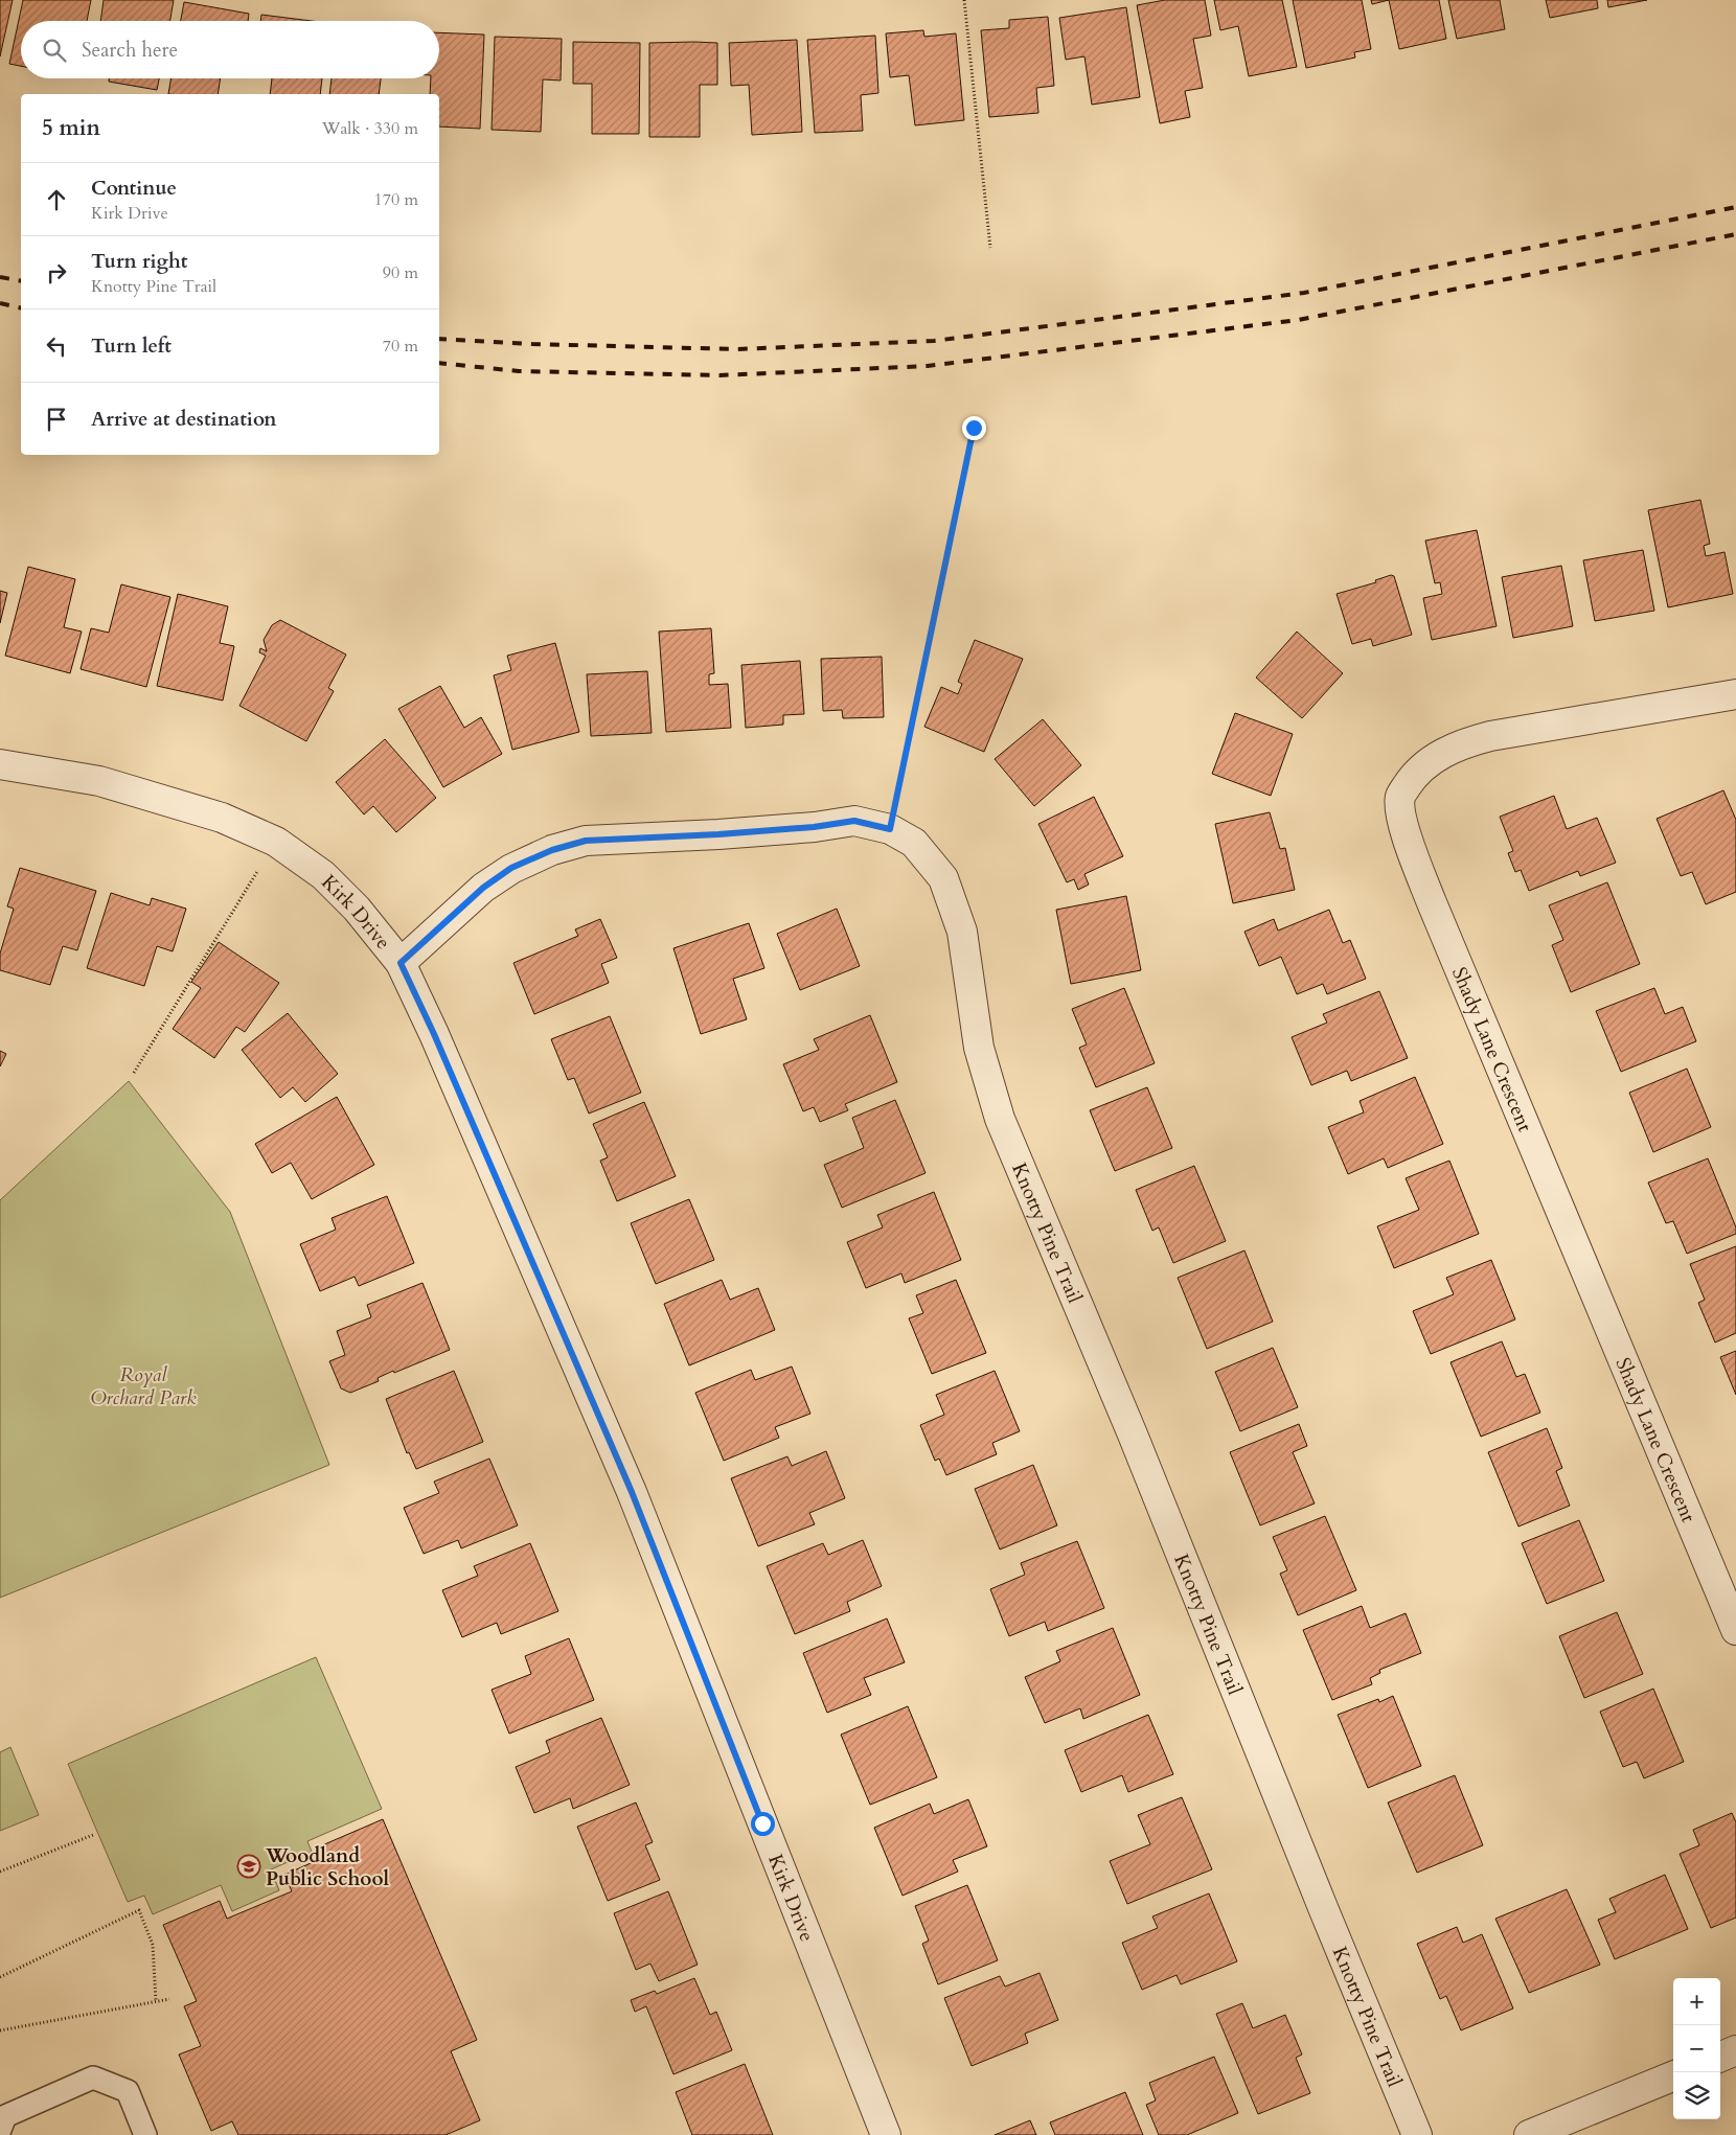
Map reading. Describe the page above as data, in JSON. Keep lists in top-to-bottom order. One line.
{"streets":{"street":["Kirk Drive","Shady Lane Crescent","Knotty Pine Trail"]},"crossings":[["Kirk Drive","Knotty Pine Trail"]],"parks":["Royal Orchard Park"],"places":{"school or university":["Woodland Public School"]},"page":{"search":"Search here","heading":["5 min","Walk · 330 m"],"list":[["Continue","Kirk Drive","170 m"],["Turn right","Knotty Pine Trail","90 m"],["Turn left","70 m"],"Arrive at destination"],"map_buttons":["+","−"]}}
